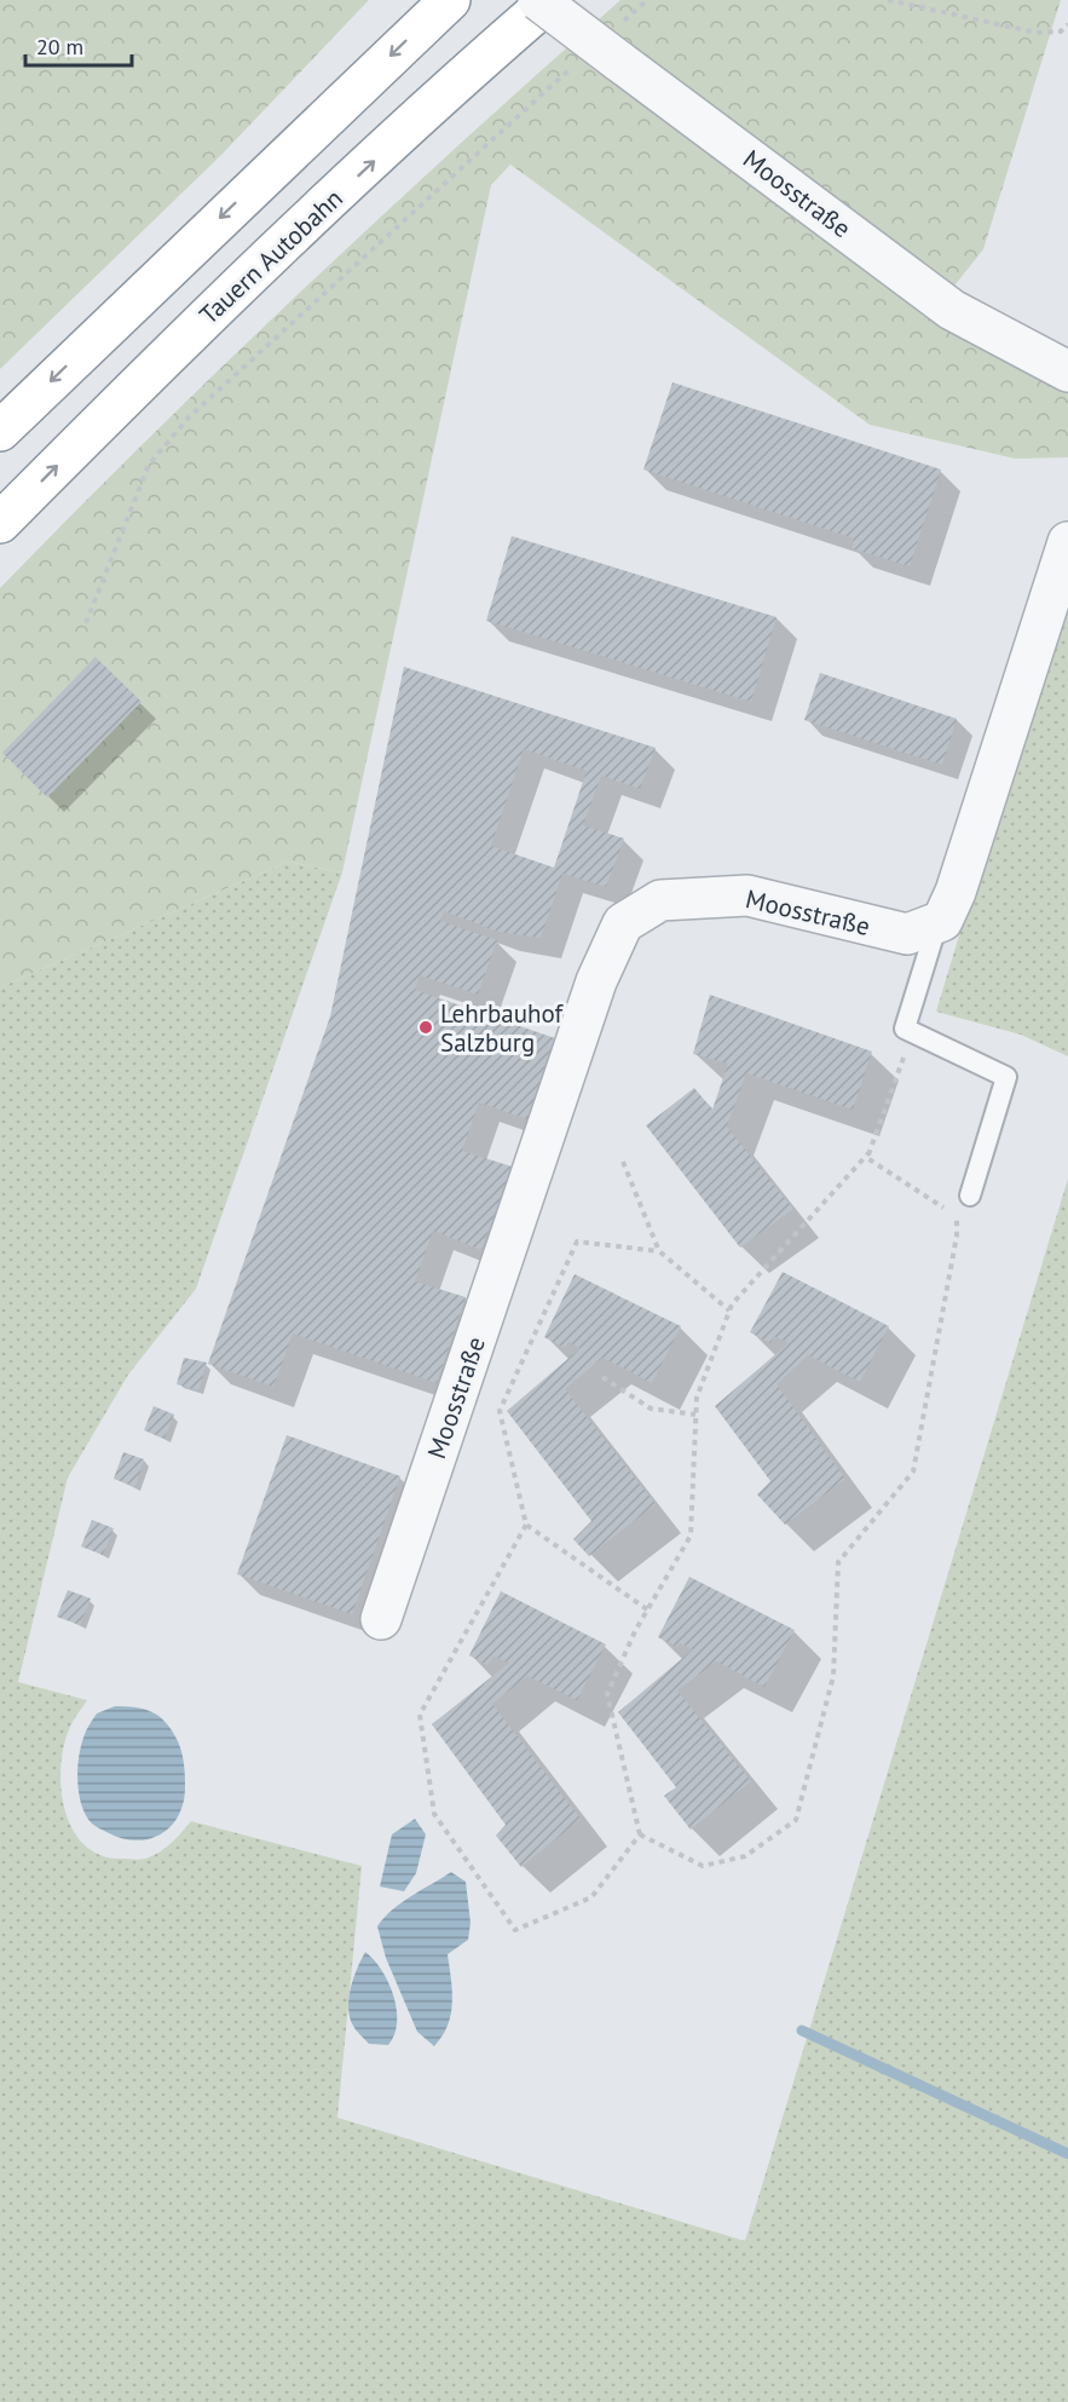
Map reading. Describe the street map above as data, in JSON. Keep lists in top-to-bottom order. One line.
{"streets":{"highway":["Tauern Autobahn"],"street":["Moosstraße"]},"places":["Lehrbauhof Salzburg"],"scale_bar":"20 m"}
